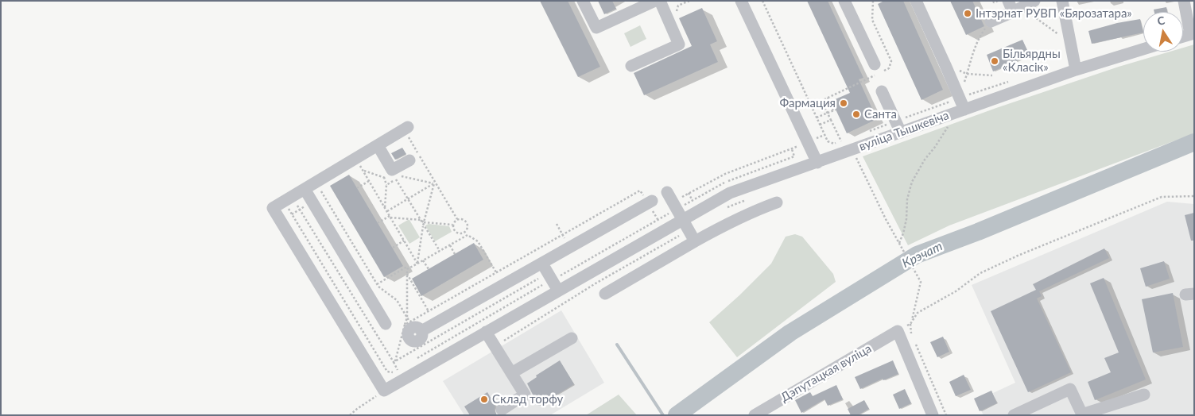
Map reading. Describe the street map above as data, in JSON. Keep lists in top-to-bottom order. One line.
{"streets":{"street":["вуліца Тышкевіча","Дэпутацкая вуліца"]},"water":["Крэчат"],"places":["Інтэрнат РУВП «Бярозатара»","Більярдны «Класік»","Фармация","Санта","Склад торфу"],"north":"top"}
